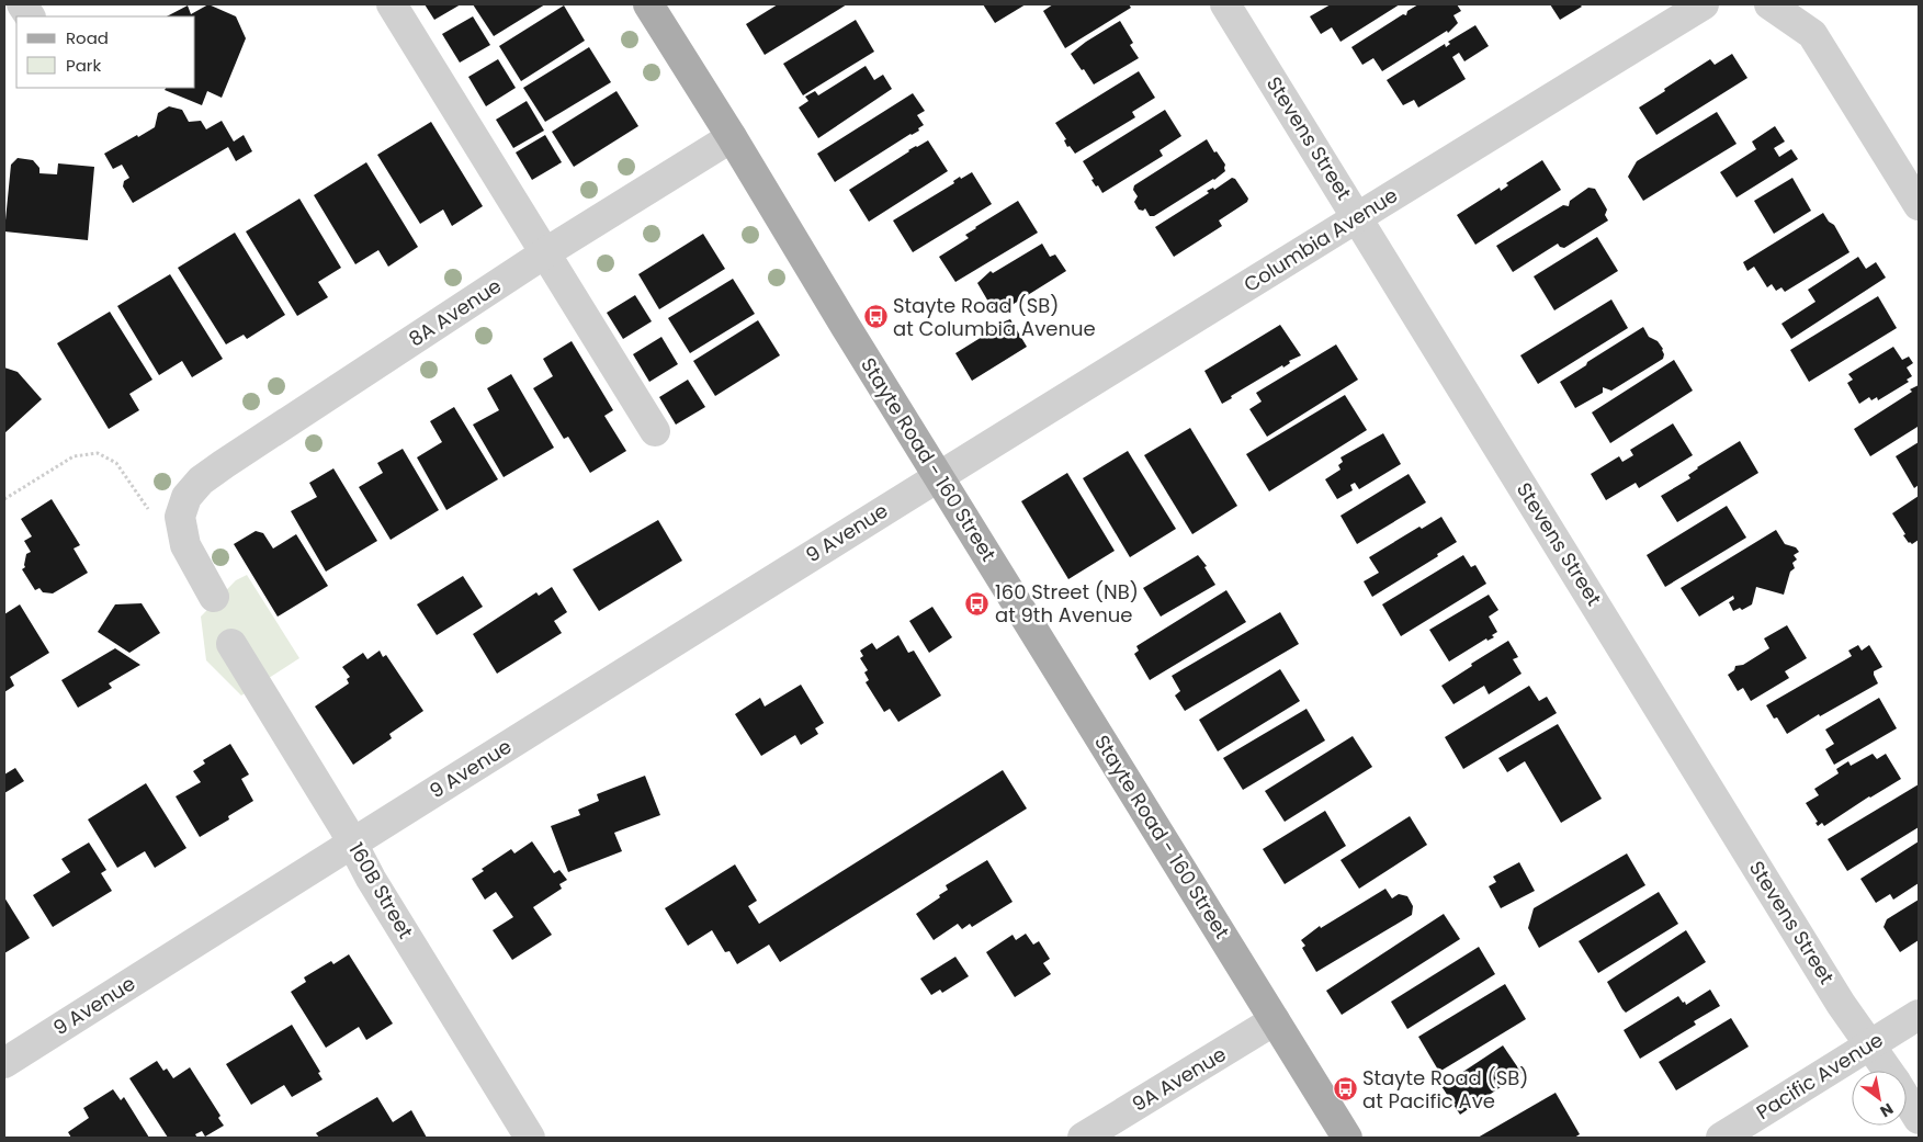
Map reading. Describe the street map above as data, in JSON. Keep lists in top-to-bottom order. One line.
{"streets":{"main road":["Stayte Road - 160 Street"],"street":["Stevens Street","Columbia Avenue","8A Avenue","9 Avenue","160B Street","Pacific Avenue","9A Avenue"]},"crossings":[["Stevens Street","Columbia Avenue"],["Stevens Street","Pacific Avenue"],["Columbia Avenue","Stayte Road - 160 Street"],["Columbia Avenue","9 Avenue"],["8A Avenue","Stayte Road - 160 Street"],["Stayte Road - 160 Street","9 Avenue"],["Stayte Road - 160 Street","9A Avenue"],["9 Avenue","160B Street"]],"places":{"bus stop":["Stayte Road (SB) at Columbia Avenue","160 Street (NB) at 9th Avenue","Stayte Road (SB) at Pacific Ave"]},"legend":["Road","Park"],"north":"bottom right"}
